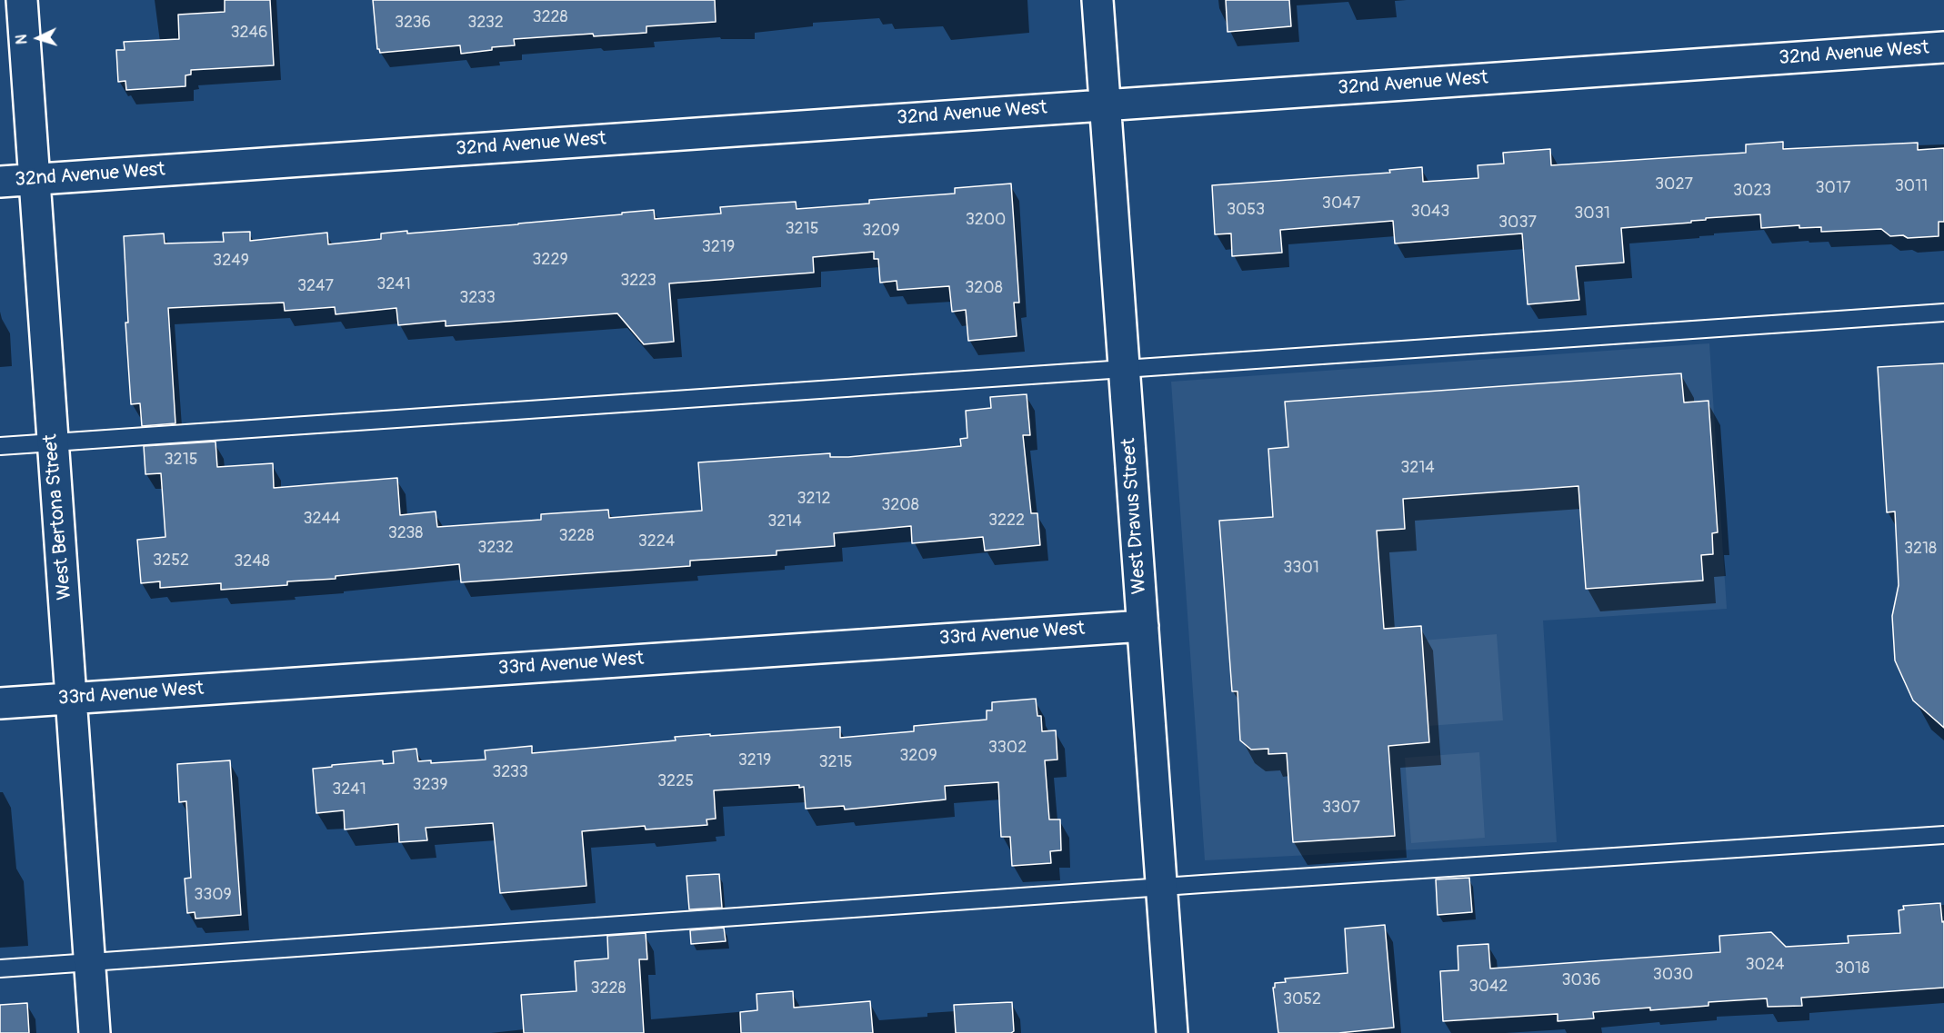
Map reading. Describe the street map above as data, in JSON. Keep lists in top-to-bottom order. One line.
{"streets":{"street":["32nd Avenue West","West Dravus Street","West Bertona Street","33rd Avenue West"]},"crossings":[["32nd Avenue West","West Dravus Street"],["32nd Avenue West","West Bertona Street"],["West Dravus Street","33rd Avenue West"],["West Bertona Street","33rd Avenue West"]],"house_numbers":["3228","3236","3232","3246","3027","3011","3017","3023","3047","3053","3043","3031","3200","3037","3215","3209","3219","3229","3249","3223","3241","3247","3208","3233","3215","3214","3212","3208","3244","3222","3214","3238","3228","3224","3232","3218","3252","3248","3301","3302","3209","3219","3215","3233","3225","3239","3241","3307","3309","3024","3018","3030","3036","3042","3228","3052"],"north":"left"}
